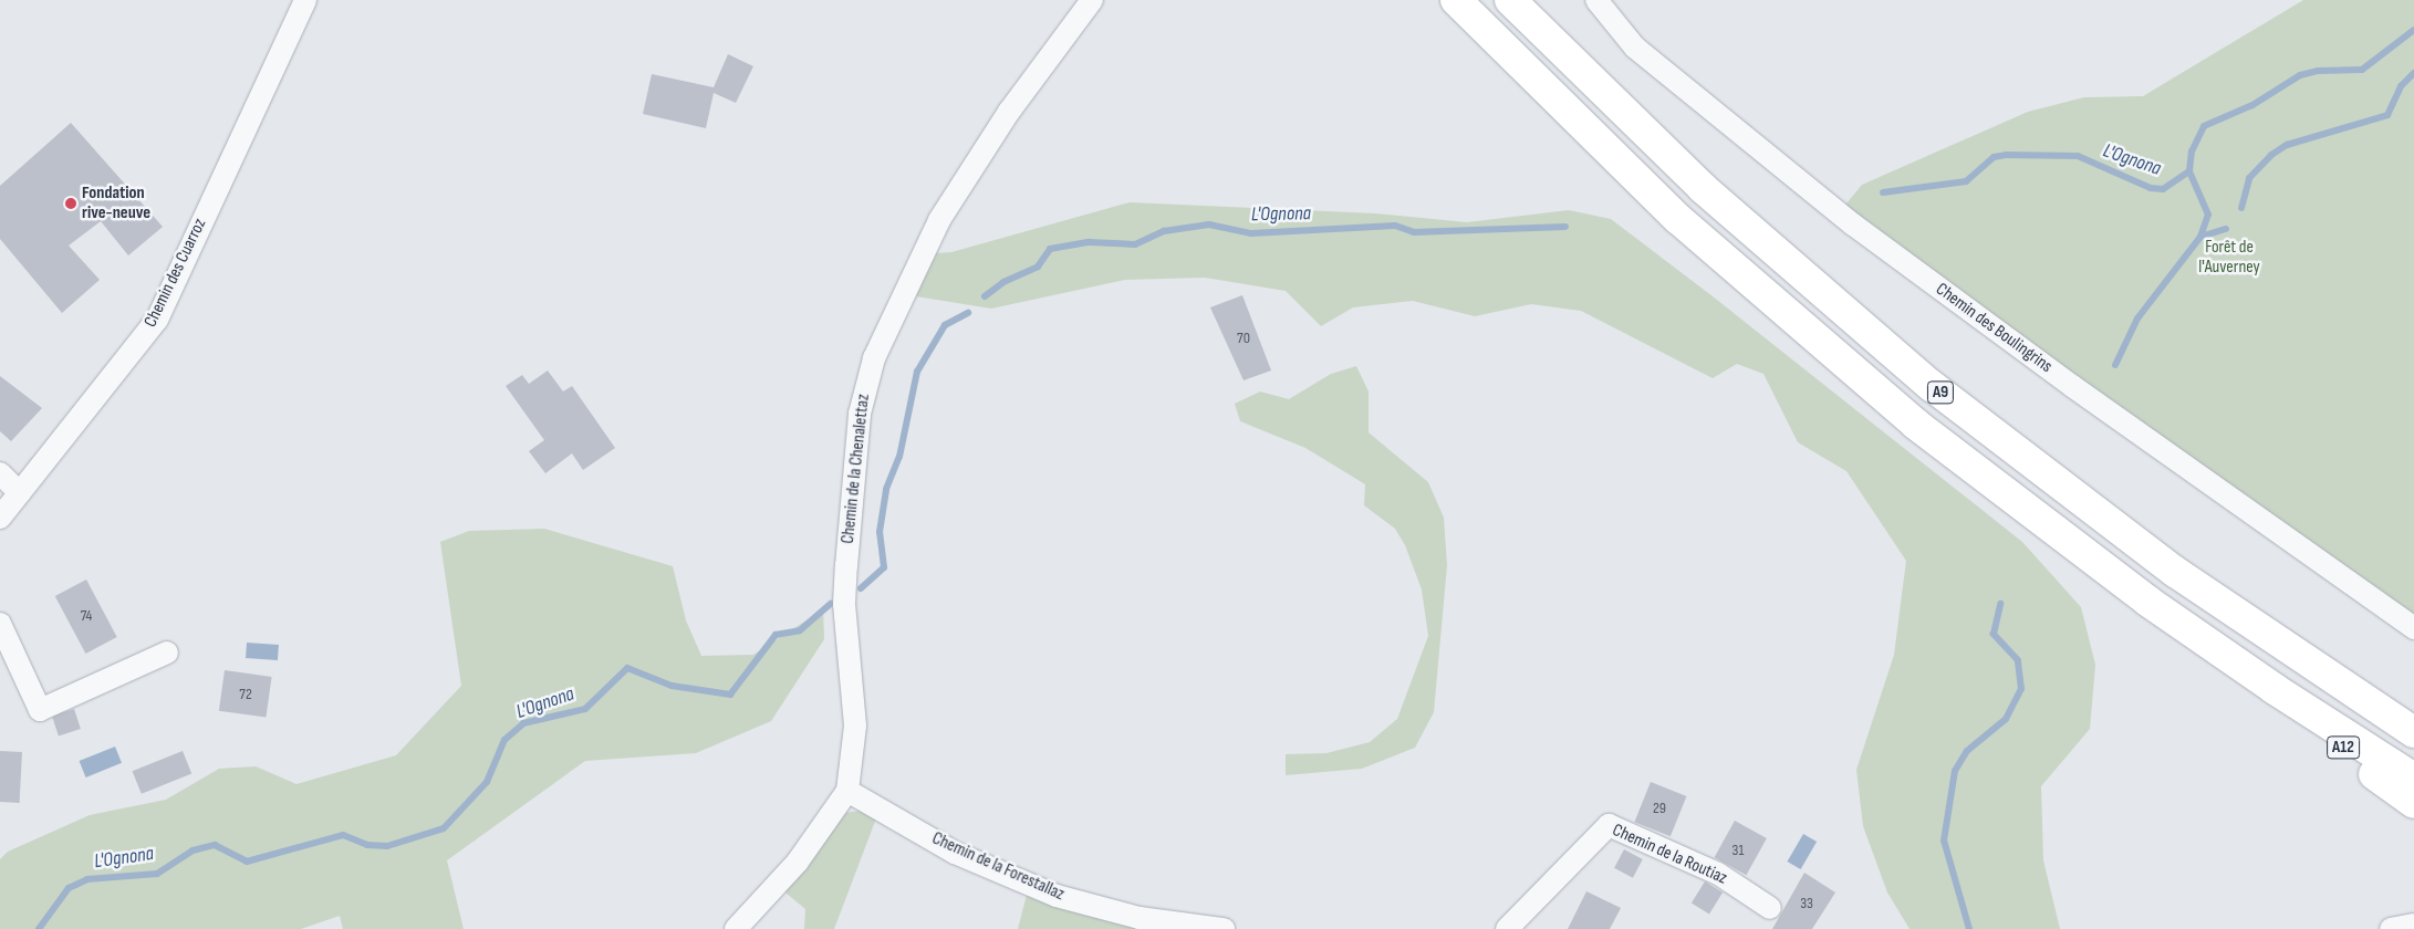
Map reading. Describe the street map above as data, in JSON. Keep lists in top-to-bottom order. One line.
{"streets":{"highway":["A9","A12"],"street":["Chemin des Cuarroz","Chemin des Boulingrins","Chemin de la Chenalettaz","Chemin de la Routiaz","Chemin de la Forestallaz"]},"crossings":[["A9","A12"],["Chemin de la Chenalettaz","Chemin de la Forestallaz"]],"water":["L'Ognona"],"parks":["Forêt de l'Auverney"],"places":["Fondation rive-neuve"],"house_numbers":["70","74","72","29","31","33"]}
